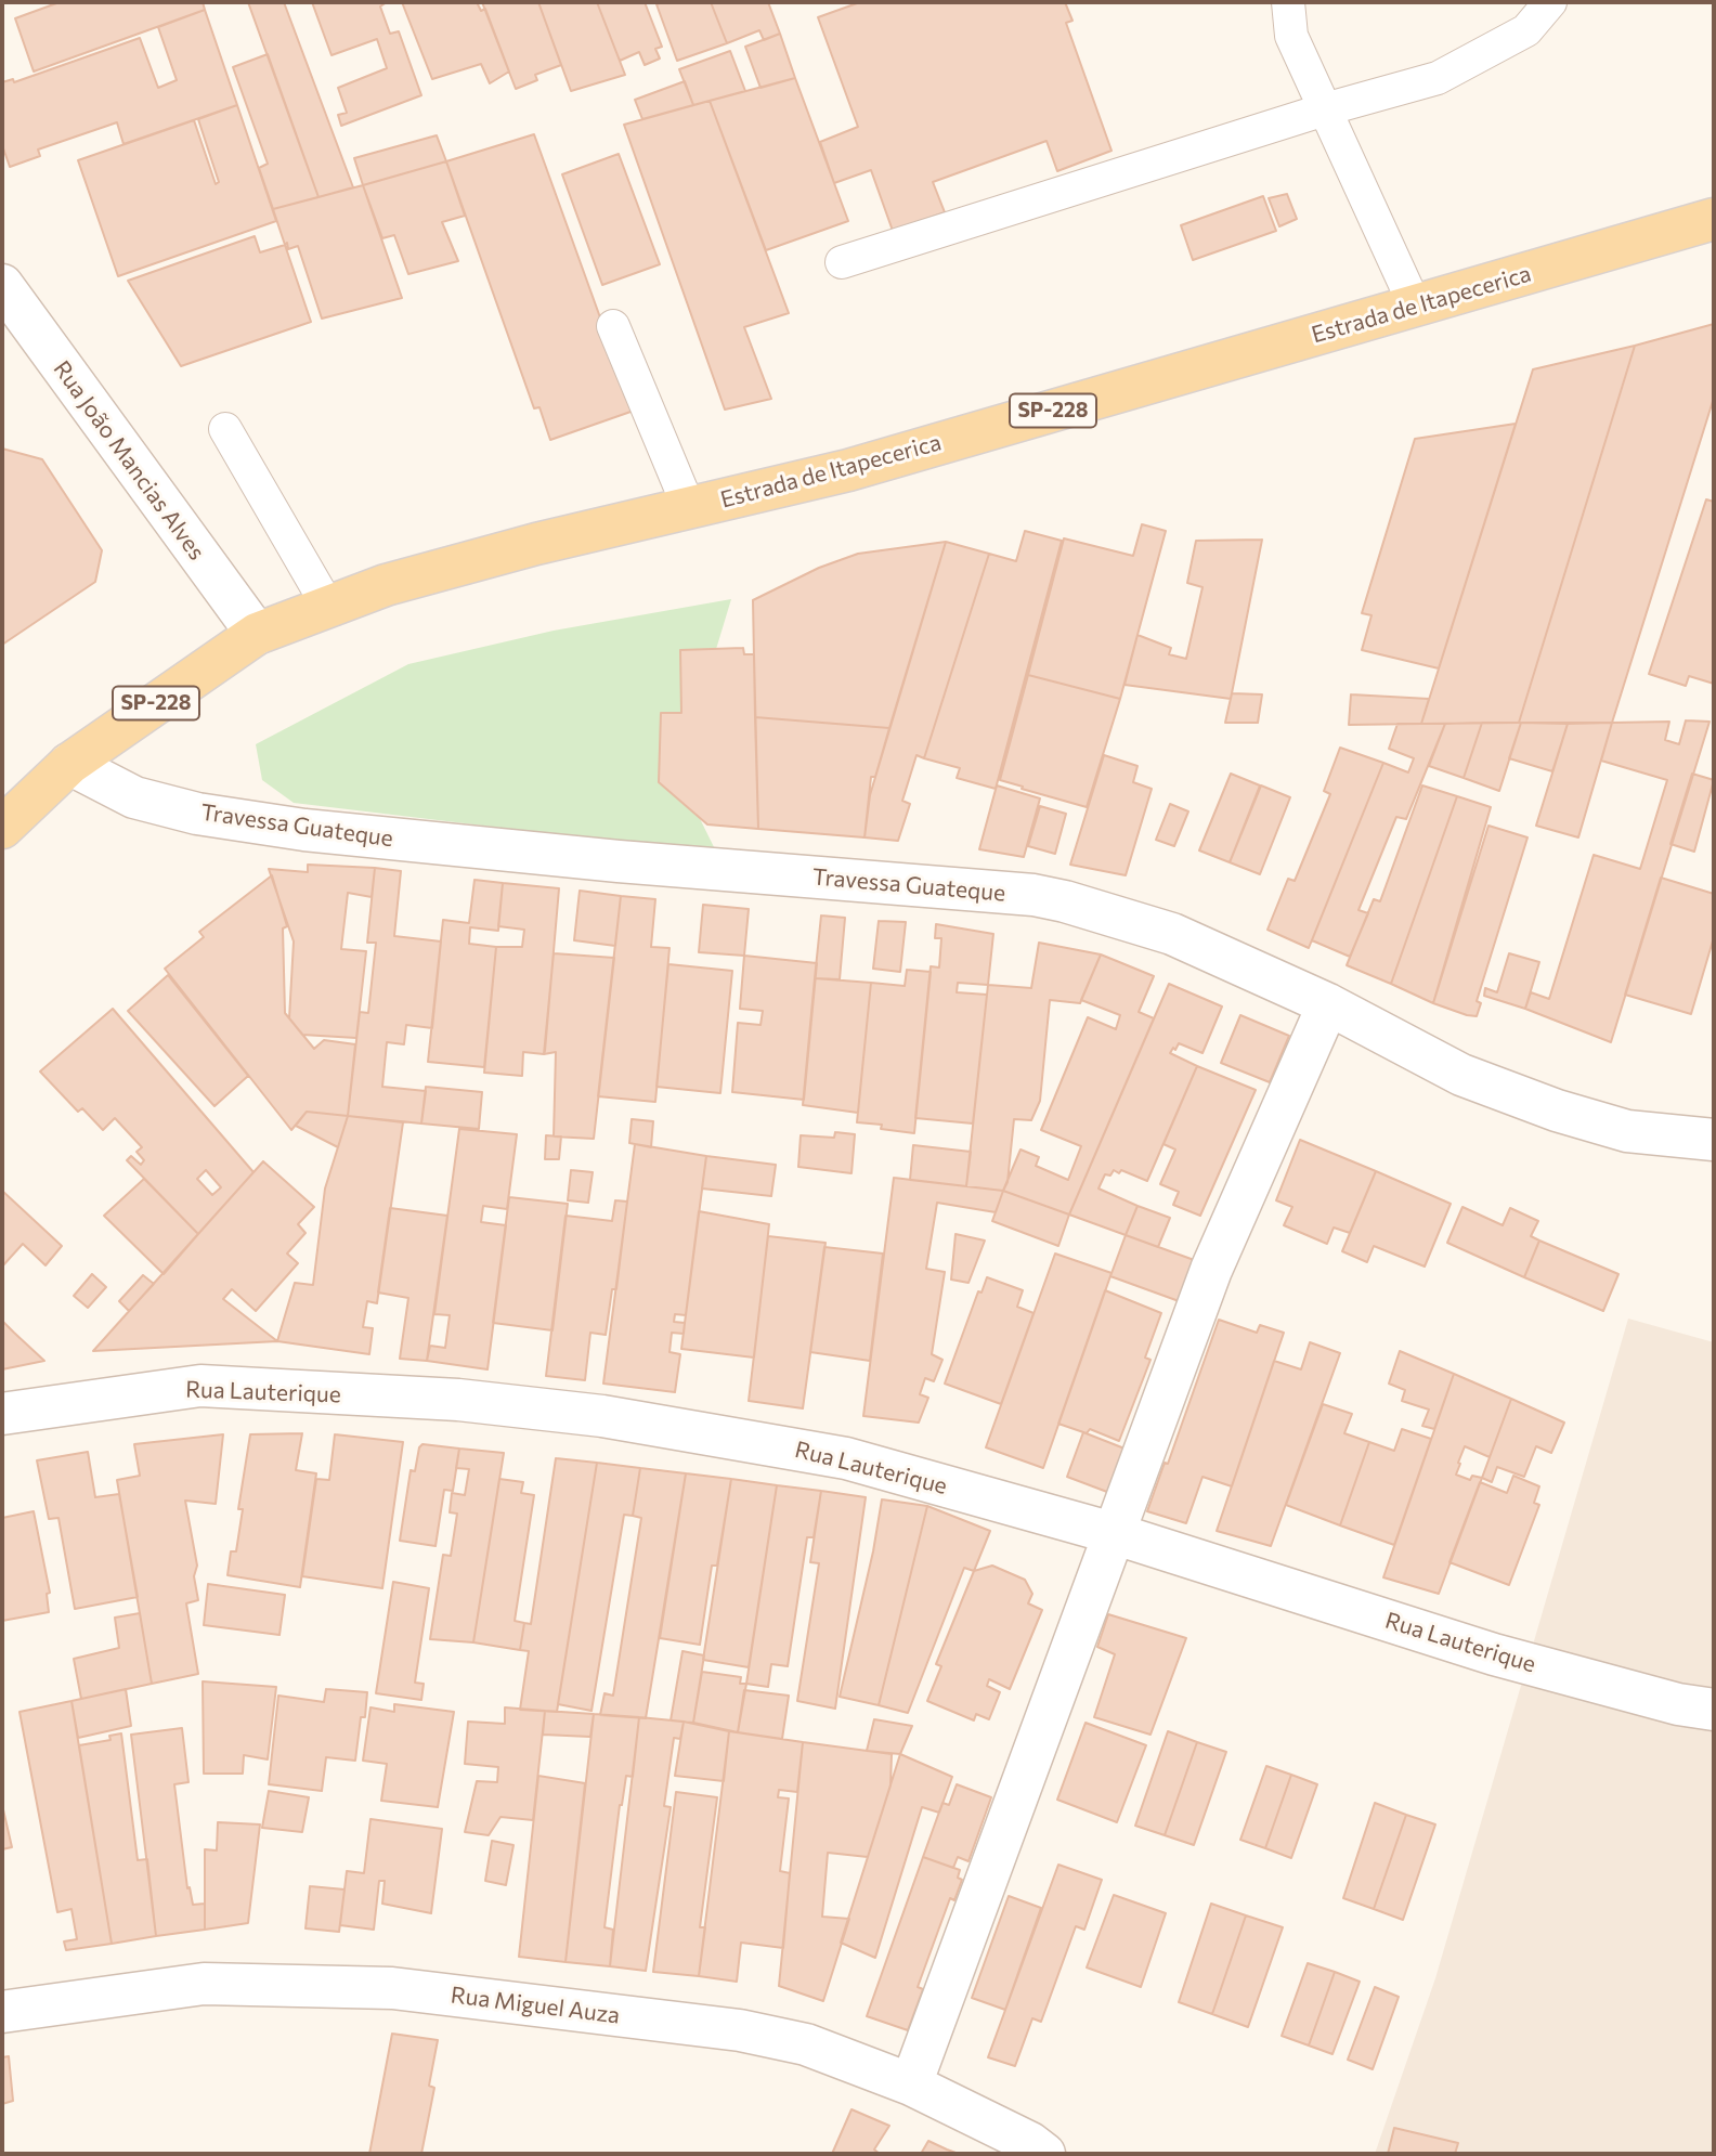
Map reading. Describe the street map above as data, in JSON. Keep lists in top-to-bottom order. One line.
{"streets":{"main road":["Estrada de Itapecerica","SP-228"],"street":["Rua João Mancias Alves","Travessa Guateque","Rua Lauterique","Rua Miguel Auza"]},"crossings":[["Estrada de Itapecerica","Rua João Mancias Alves"],["Estrada de Itapecerica","Travessa Guateque"]]}
